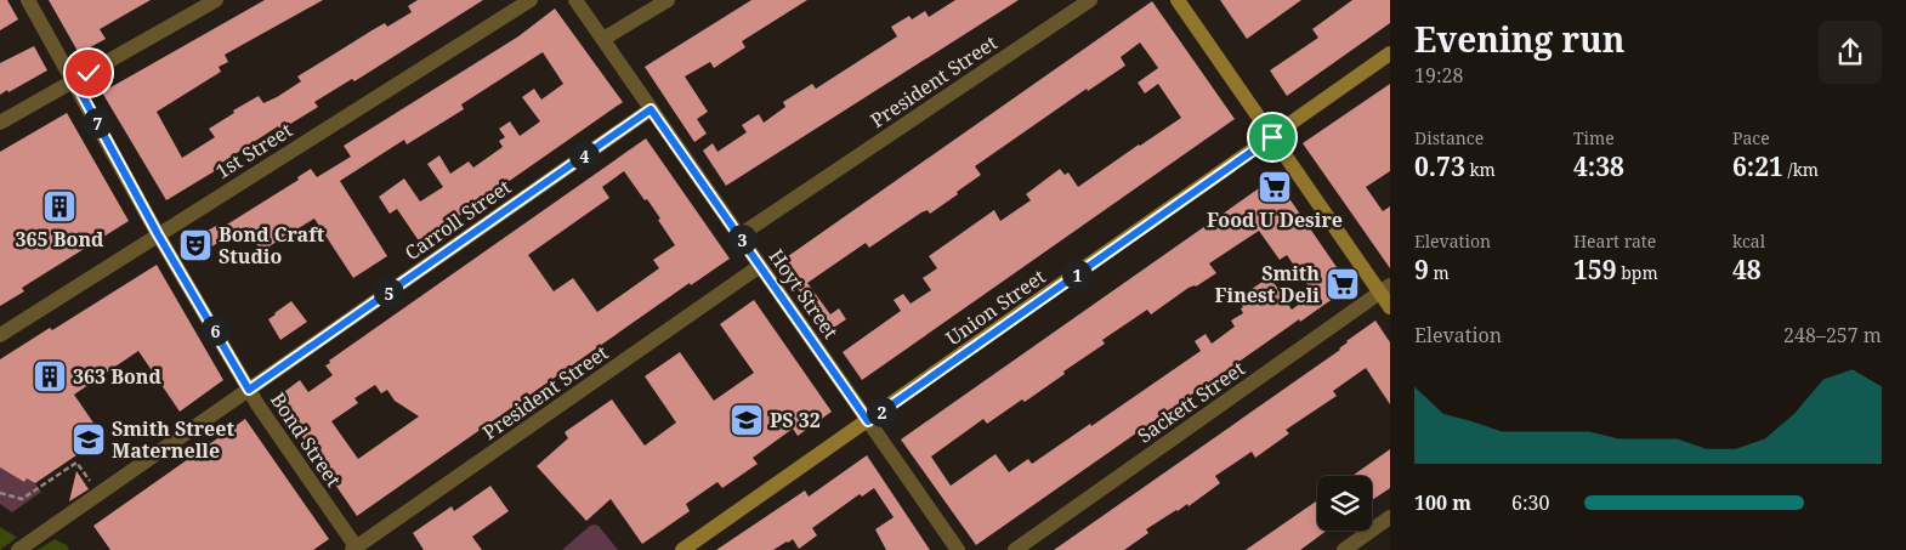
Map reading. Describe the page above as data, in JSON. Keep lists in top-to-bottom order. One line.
{"streets":{"street":["President Street","1st Street","Carroll Street","Hoyt Street","Union Street","Sackett Street","Bond Street"]},"crossings":[["President Street","Hoyt Street"],["President Street","Bond Street"],["1st Street","Bond Street"],["Carroll Street","Hoyt Street"],["Carroll Street","Bond Street"],["Hoyt Street","Union Street"]],"places":{"supermarket":["Food U Desire","Smith Finest Deli"],"building":["365 Bond","363 Bond"],"theatre":["Bond Craft Studio"],"school or university":["PS 32","Smith Street Maternelle"]},"page":{"heading":["Evening run","19:28"],"stats":[["Distance","0.73 km"],["Time","4:38"],["Pace","6:21 /km"],["Elevation","9 m"],["Heart rate","159 bpm"],["kcal","48"]],"pins":["7","4","3","1","5","6","2"],"chart":["Elevation","248–257 m"],"list":[{"name":"100 m","note":"6:30"}]}}
